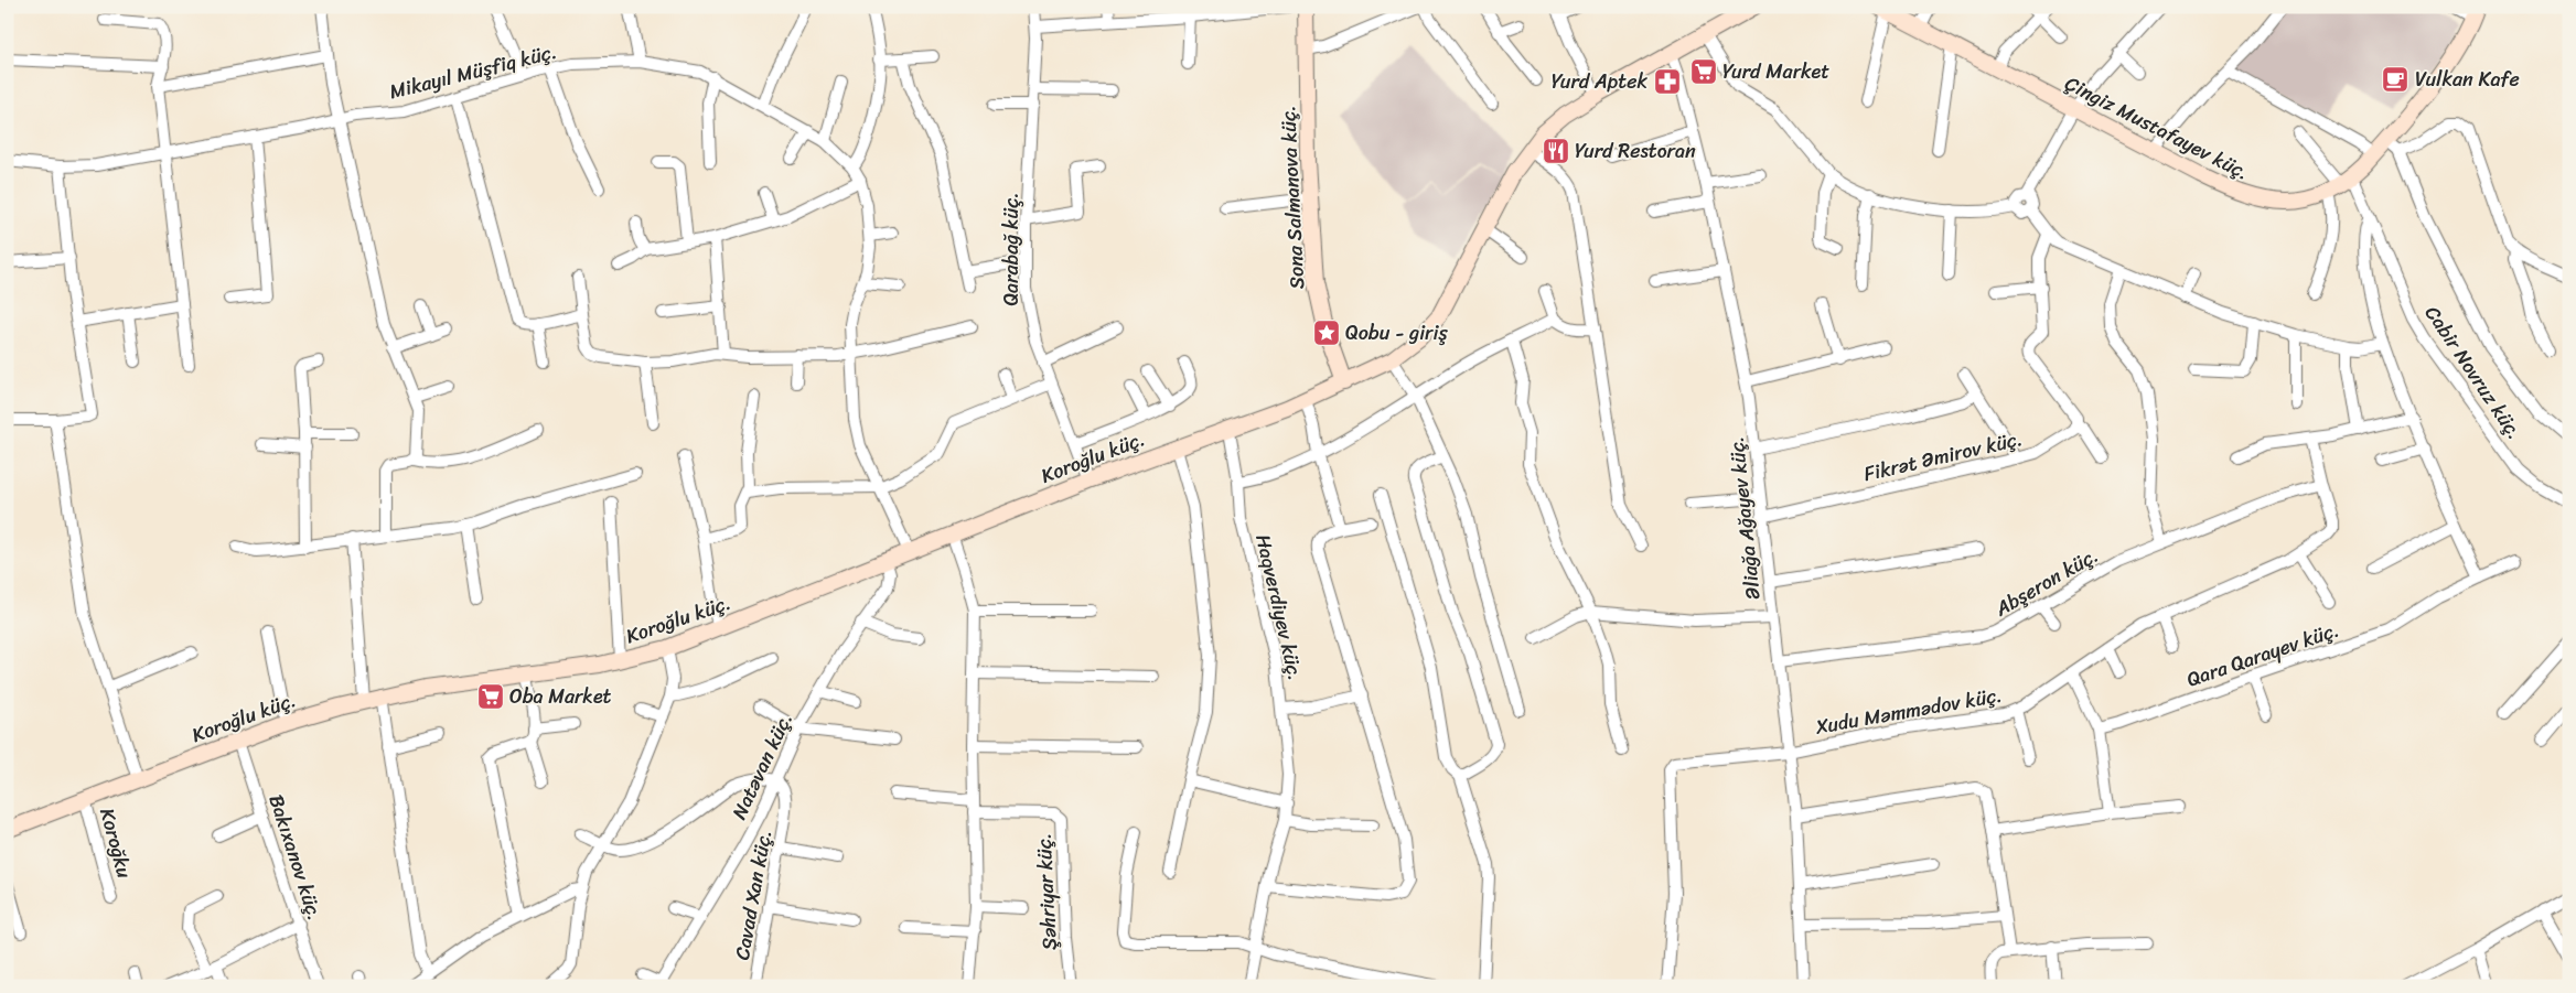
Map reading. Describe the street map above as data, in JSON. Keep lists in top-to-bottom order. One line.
{"streets":{"street":["Mikayıl Müşfiq küç.","Çingiz Mustafayev küç.","Sona Salmanova küç.","Qarabağ küç.","Cabir Novruz küç.","Fikrət Əmirov küç.","Koroğlu küç.","Əliağa Ağayev küç.","Abşeron küç.","Haqverdiyev küç.","Qara Qarayev küç.","Xudu Məmmədov küç.","Natəvan küç.","Koroğku","Bakıxanov küç.","Şəhriyar küç.","Cavad Xan küç."]},"crossings":[["Mikayıl Müşfiq küç.","Koroğlu küç."],["Çingiz Mustafayev küç.","Cabir Novruz küç."],["Sona Salmanova küç.","Koroğlu küç."],["Qarabağ küç.","Koroğlu küç."],["Fikrət Əmirov küç.","Əliağa Ağayev küç."],["Koroğlu küç.","Haqverdiyev küç."],["Koroğlu küç.","Natəvan küç."],["Koroğlu küç.","Koroğku"],["Koroğlu küç.","Bakıxanov küç."],["Əliağa Ağayev küç.","Abşeron küç."],["Əliağa Ağayev küç.","Xudu Məmmədov küç."],["Abşeron küç.","Xudu Məmmədov küç."],["Natəvan küç.","Cavad Xan küç."]],"places":{"supermarket":["Yurd Market","Oba Market"],"cafe":["Vulkan Kafe"],"pharmacy":["Yurd Aptek"],"restaurant":["Yurd Restoran"],"place":["Qobu - giriş"]}}
